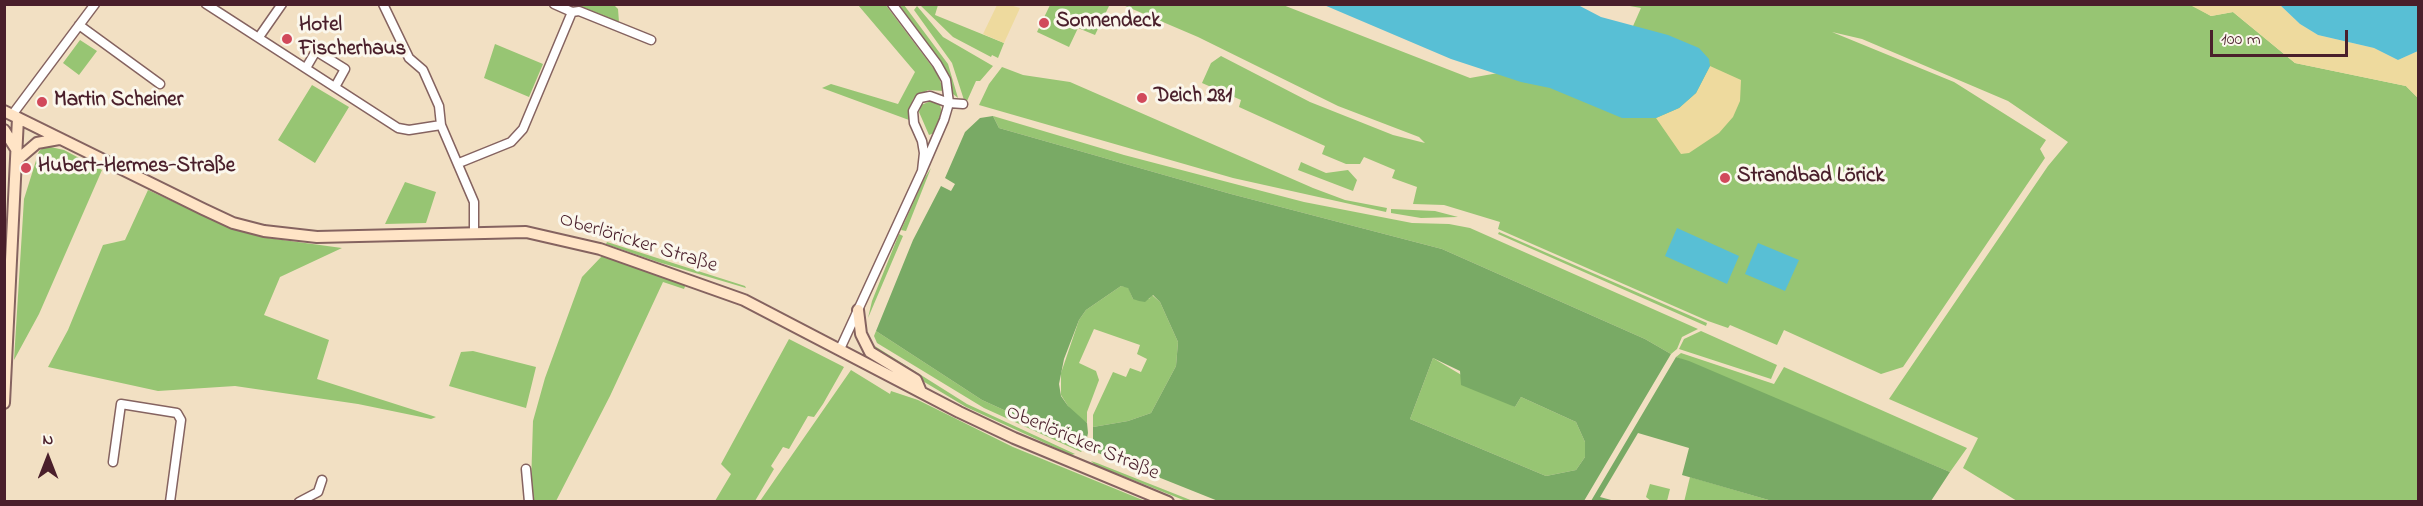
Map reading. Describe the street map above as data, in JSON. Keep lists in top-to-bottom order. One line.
{"streets":{"main road":["Oberlöricker Straße"]},"places":["Sonnendeck","Hotel Fischerhaus","Deich 281","Martin Scheiner","Hubert-Hermes-Straße","Strandbad Lörick"],"scale_bar":"100 m","north":"top"}
